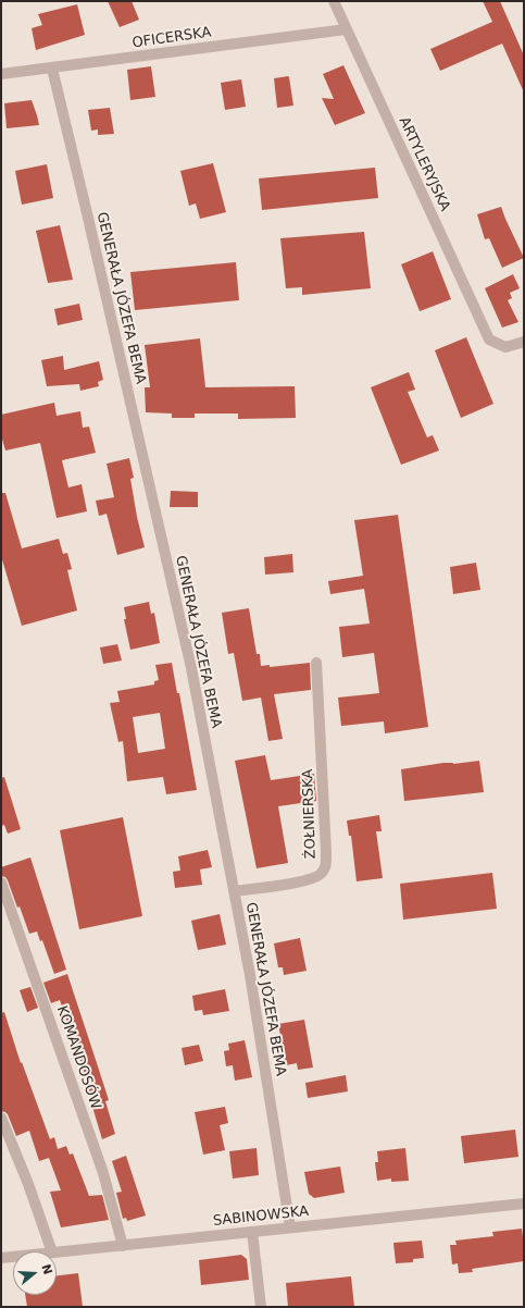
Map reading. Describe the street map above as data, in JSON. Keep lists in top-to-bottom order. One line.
{"streets":{"street":["OFICERSKA","ARTYLERYJSKA","GENERAŁA JÓZEFA BEMA","ŻOŁNIERSKA","KOMANDOSÓW","SABINOWSKA"]},"crossings":[["OFICERSKA","ARTYLERYJSKA"],["OFICERSKA","GENERAŁA JÓZEFA BEMA"],["GENERAŁA JÓZEFA BEMA","ŻOŁNIERSKA"],["GENERAŁA JÓZEFA BEMA","SABINOWSKA"],["KOMANDOSÓW","SABINOWSKA"]],"north":"right"}
